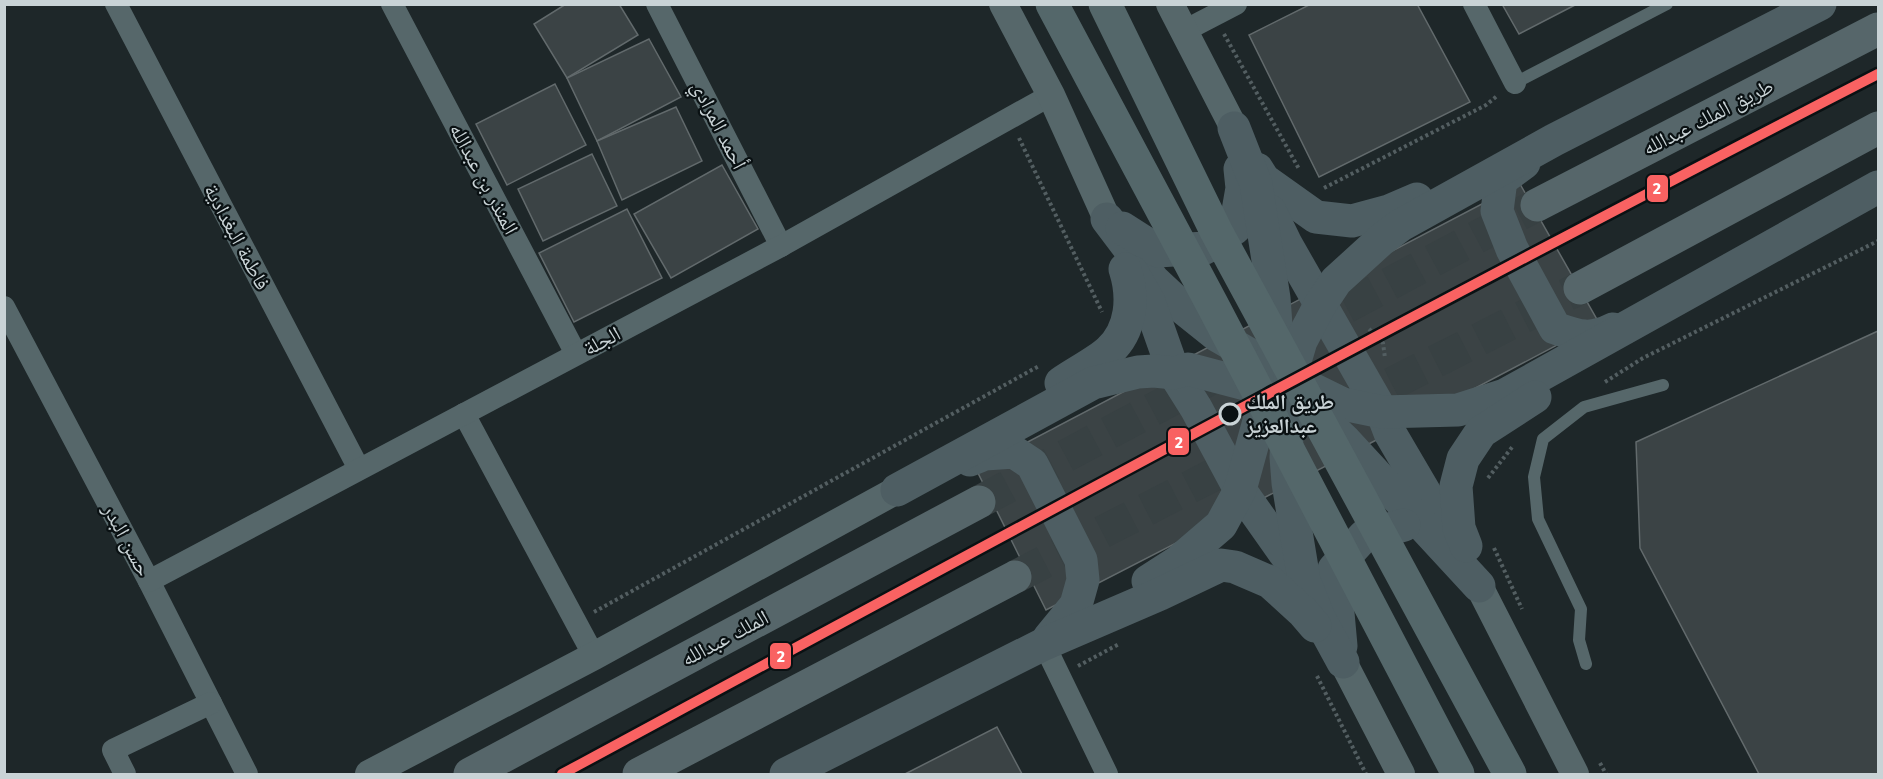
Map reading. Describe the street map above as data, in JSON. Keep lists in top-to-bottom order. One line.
{"streets":{"highway":["طريق الملك عبدالله","الملك عبدالله"],"street":["أحمد المرادي","المنذر بن عبدالله","فاطمة البغدادية","الجلة","حسن البدر"]},"crossings":[["أحمد المرادي","الجلة"],["المنذر بن عبدالله","الجلة"],["فاطمة البغدادية","الجلة"],["الجلة","حسن البدر"]],"places":["طريق الملك عبدالعزيز"],"lines":["transit line 2"]}
